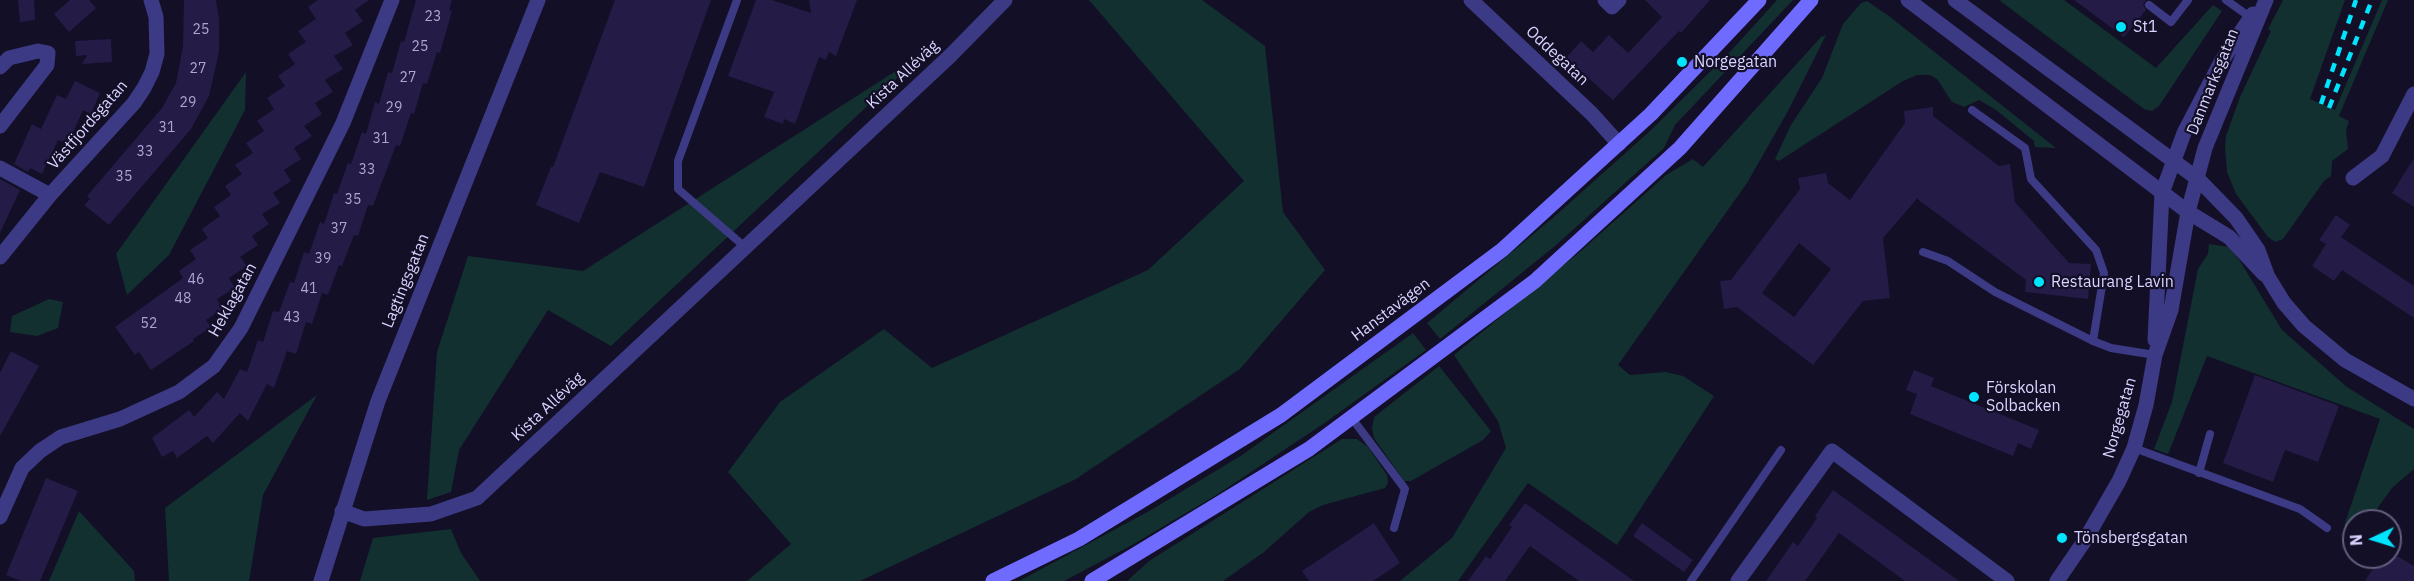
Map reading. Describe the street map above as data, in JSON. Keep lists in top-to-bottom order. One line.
{"streets":{"main road":["Hanstavägen"],"street":["Oddegatan","Kista Alléväg","Danmarksgatan","Västfjordsgatan","Lagtingsgatan","Heklagatan","Norgegatan"]},"crossings":[["Oddegatan","Hanstavägen"],["Kista Alléväg","Lagtingsgatan"],["Danmarksgatan","Norgegatan"]],"places":["St1","Norgegatan","Restaurang Lavin","Förskolan Solbacken","Tönsbergsgatan"],"house_numbers":["23","25","25","27","27","29","29","31","31","33","33","35","35","37","39","46","41","48","43","52"],"north":"left"}
